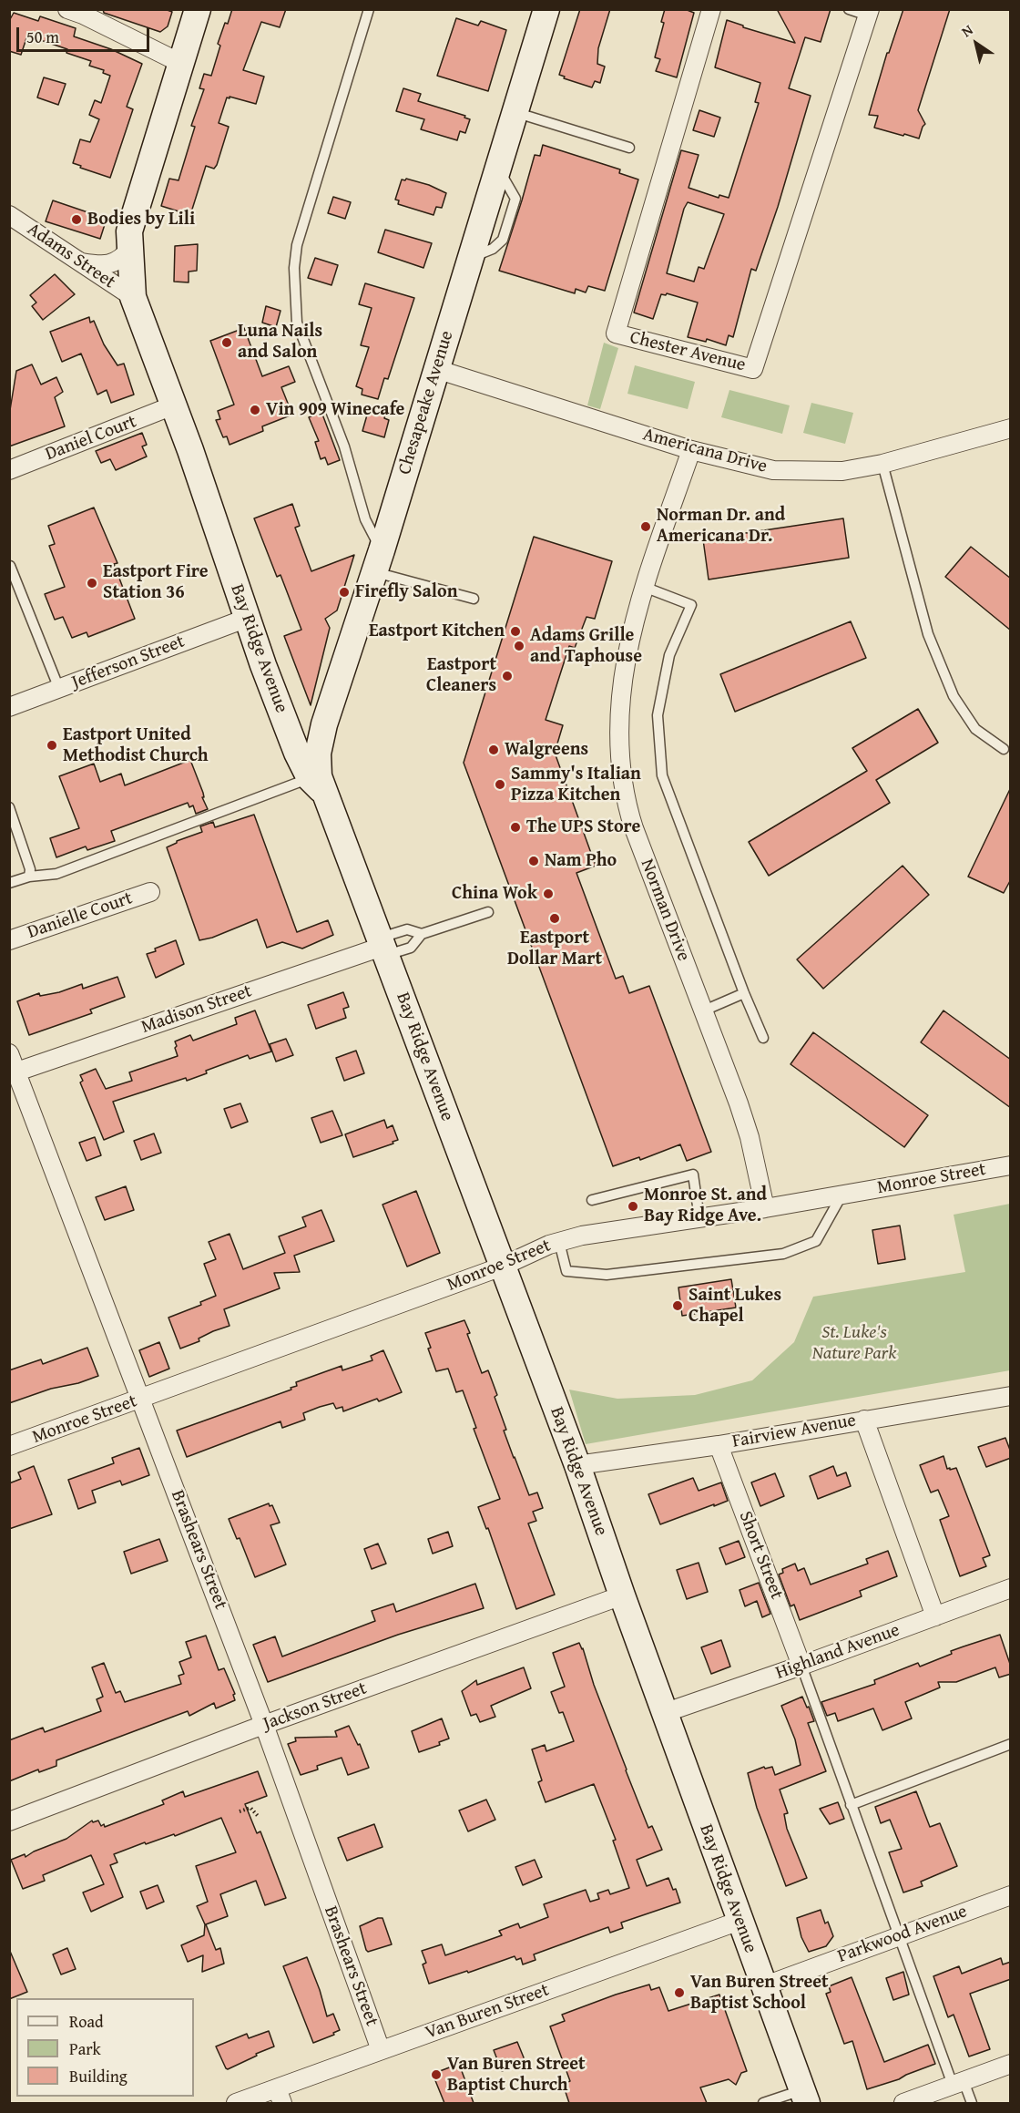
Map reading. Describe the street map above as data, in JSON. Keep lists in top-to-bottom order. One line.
{"streets":{"main road":["Chesapeake Avenue","Bay Ridge Avenue"],"street":["Adams Street","Chester Avenue","Daniel Court","Americana Drive","Jefferson Street","Norman Drive","Danielle Court","Madison Street","Monroe Street","Fairview Avenue","Brashears Street","Short Street","Highland Avenue","Jackson Street","Parkwood Avenue","Van Buren Street"]},"crossings":[["Adams Street","Bay Ridge Avenue"],["Chesapeake Avenue","Americana Drive"],["Chesapeake Avenue","Bay Ridge Avenue"],["Daniel Court","Bay Ridge Avenue"],["Americana Drive","Norman Drive"],["Bay Ridge Avenue","Jefferson Street"],["Bay Ridge Avenue","Madison Street"],["Bay Ridge Avenue","Monroe Street"],["Bay Ridge Avenue","Fairview Avenue"],["Bay Ridge Avenue","Highland Avenue"],["Bay Ridge Avenue","Jackson Street"],["Bay Ridge Avenue","Parkwood Avenue"],["Bay Ridge Avenue","Van Buren Street"],["Norman Drive","Monroe Street"],["Madison Street","Brashears Street"],["Monroe Street","Brashears Street"],["Fairview Avenue","Short Street"],["Brashears Street","Jackson Street"],["Brashears Street","Van Buren Street"],["Short Street","Highland Avenue"]],"parks":["St. Luke's Nature Park"],"places":["Bodies by Lili","Luna Nails and Salon","Vin 909 Winecafe","Norman Dr. and Americana Dr.","Eastport Fire Station 36","Firefly Salon","Eastport Kitchen","Adams Grille and Taphouse","Eastport Cleaners","Eastport United Methodist Church","Walgreens","Sammy's Italian Pizza Kitchen","The UPS Store","Nam Pho","China Wok","Eastport Dollar Mart","Monroe St. and Bay Ridge Ave.","Saint Lukes Chapel","Van Buren Street Baptist School","Van Buren Street Baptist Church"],"legend":["Road","Park","Building"],"scale_bar":"50 m","north":"top left"}
